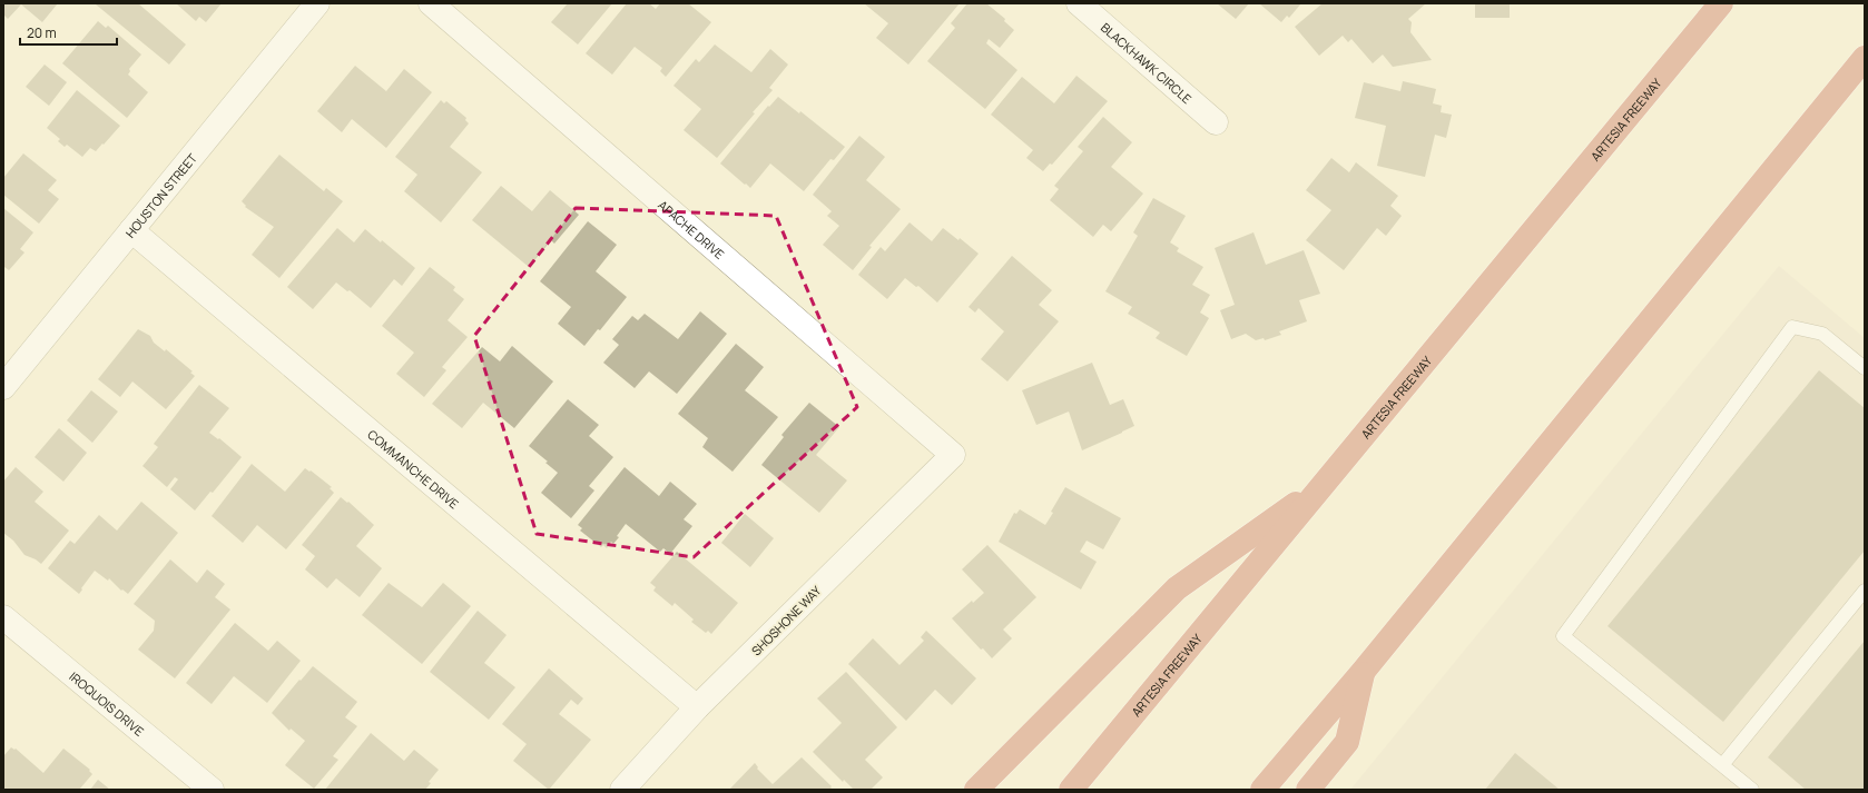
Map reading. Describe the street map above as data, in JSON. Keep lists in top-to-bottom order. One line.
{"streets":{"highway":["ARTESIA FREEWAY"],"street":["BLACKHAWK CIRCLE","HOUSTON STREET","APACHE DRIVE","COMMANCHE DRIVE","SHOSHONE WAY","IROQUOIS DRIVE"]},"crossings":[["HOUSTON STREET","COMMANCHE DRIVE"],["APACHE DRIVE","SHOSHONE WAY"],["COMMANCHE DRIVE","SHOSHONE WAY"]],"scale_bar":"20 m"}
